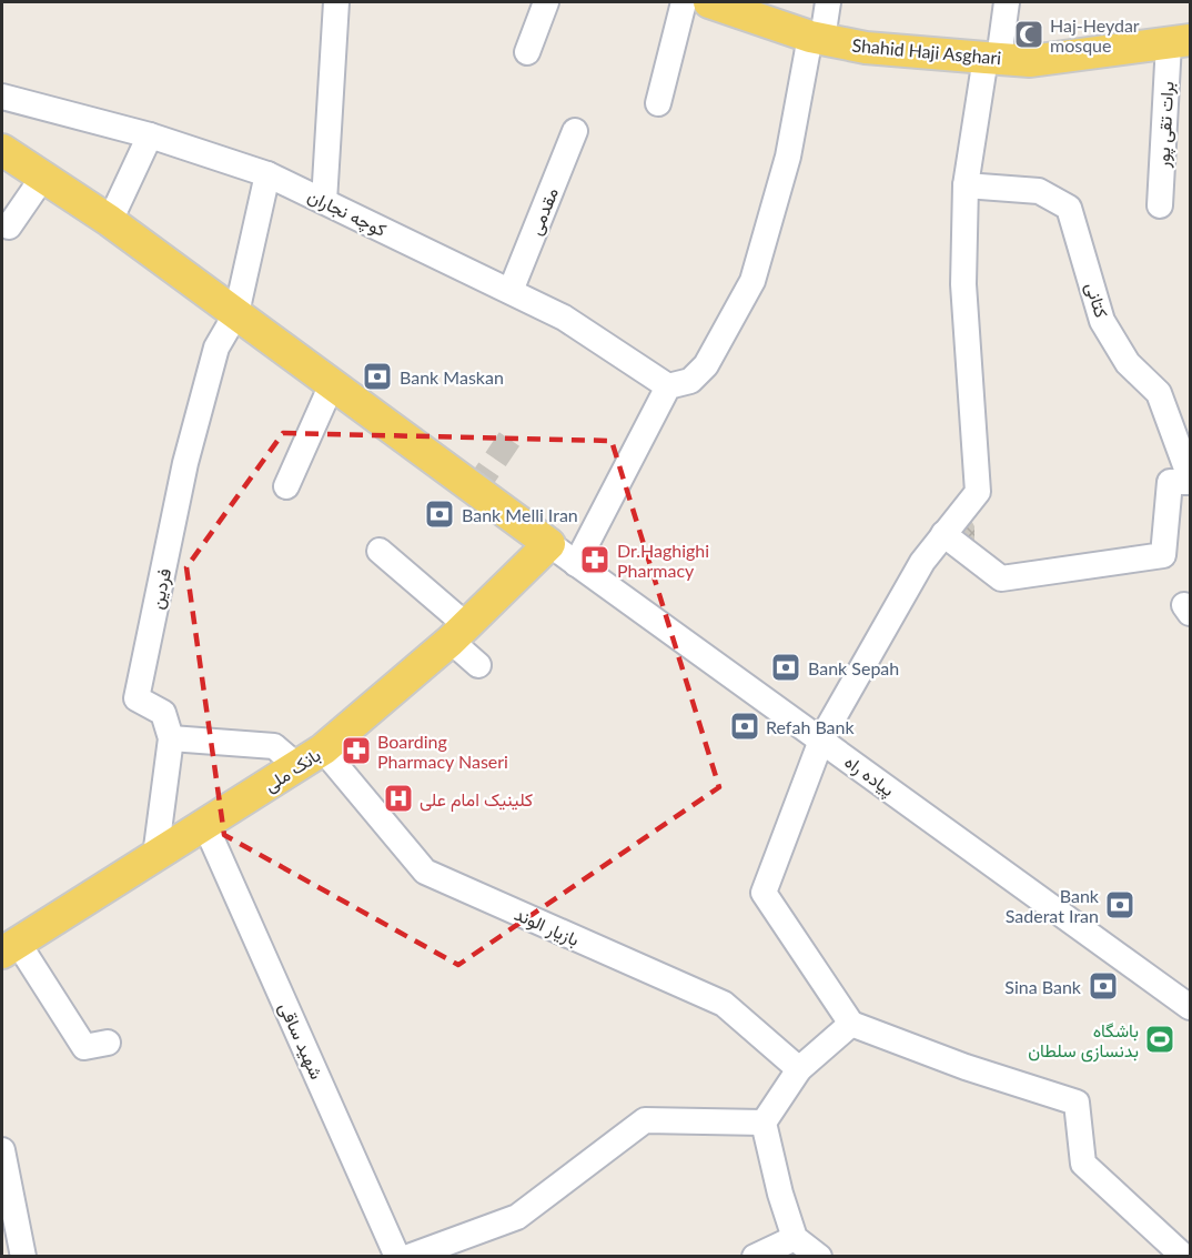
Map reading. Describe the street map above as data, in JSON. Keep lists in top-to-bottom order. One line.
{"streets":{"main road":["Shahid Haji Asghari","بانک ملی"],"street":["برات تقی پور","مقدمی","کوچه نجاران","کتانی","فردین","پیاده راه","بازیار الوند","شهید ساقی"]},"crossings":[["Shahid Haji Asghari","برات تقی پور"],["مقدمی","کوچه نجاران"],["فردین","بازیار الوند"],["بانک ملی","پیاده راه"],["بانک ملی","بازیار الوند"],["بانک ملی","شهید ساقی"]],"places":{"mosque":["Haj-Heydar mosque"],"bank":["Bank Maskan","Bank Melli Iran","Bank Sepah","Refah Bank","Bank Saderat Iran","Sina Bank"],"pharmacy":["Dr.Haghighi Pharmacy","Boarding Pharmacy Naseri"],"hospital":["کلینیک امام علی"],"sports":["باشگاه بدنسازی سلطان"]}}
